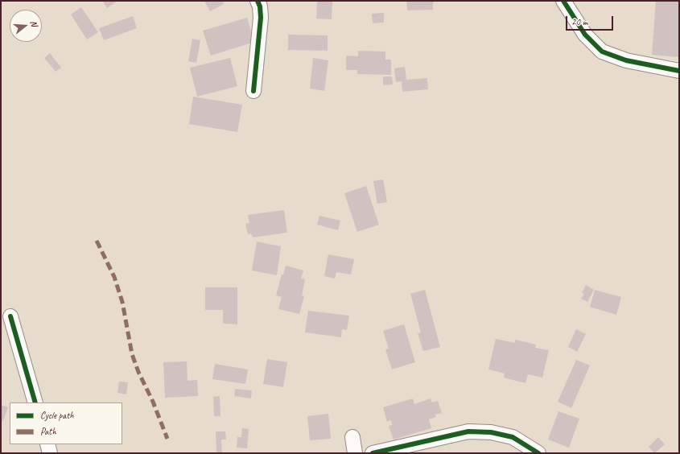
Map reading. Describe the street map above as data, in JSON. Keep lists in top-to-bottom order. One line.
{"legend":["Cycle path","Path"],"scale_bar":"20 m","north":"right"}
